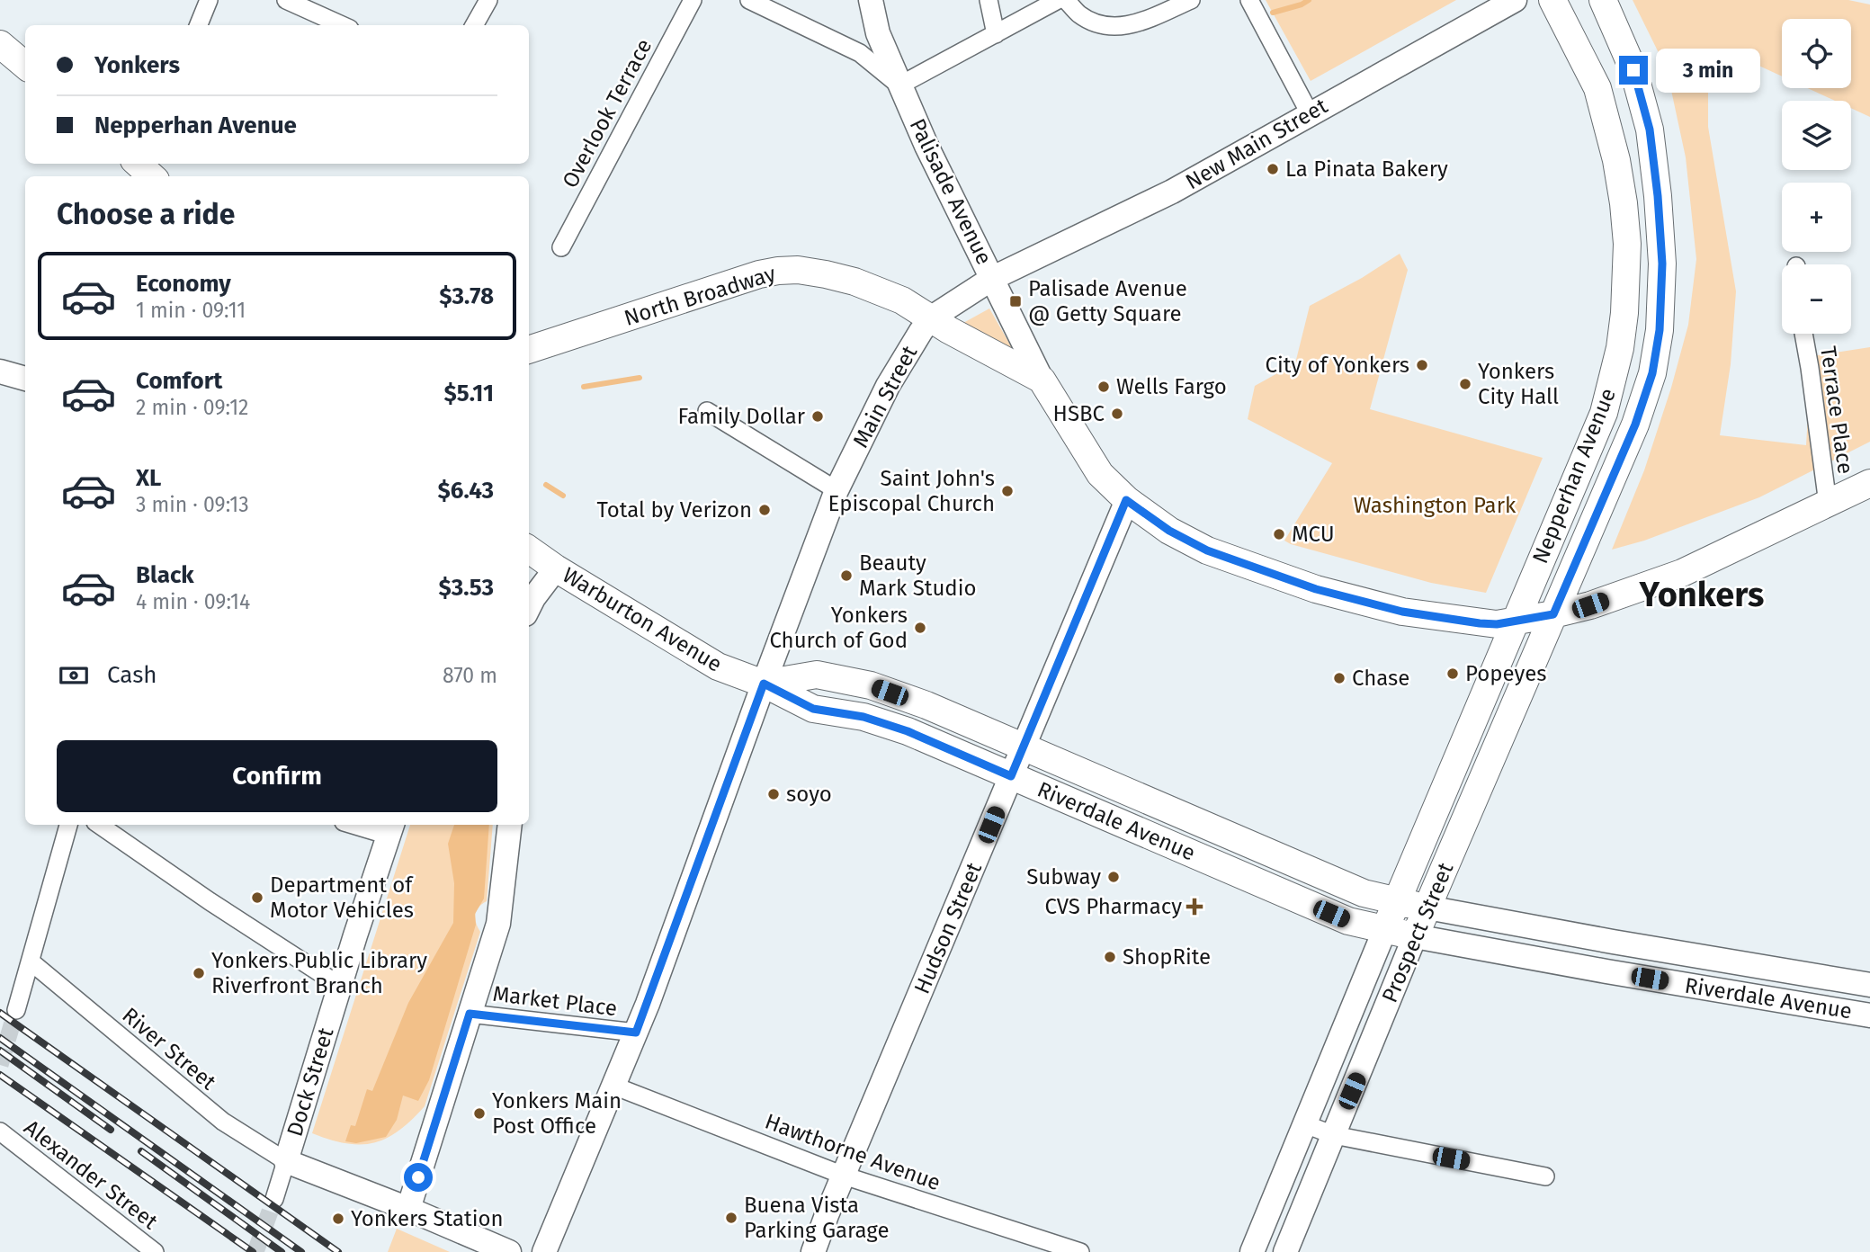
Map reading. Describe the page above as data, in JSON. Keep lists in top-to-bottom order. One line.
{"streets":{"main road":["North Broadway","Nepperhan Avenue","Warburton Avenue","Riverdale Avenue","Prospect Street"],"street":["Overlook Terrace","New Main Street","Palisade Avenue","Main Street","Terrace Place","Hudson Street","Market Place","River Street","Dock Street","Hawthorne Avenue","Alexander Street"]},"crossings":[["New Main Street","Palisade Avenue"],["New Main Street","Main Street"],["Palisade Avenue","North Broadway"],["Palisade Avenue","Main Street"],["North Broadway","Main Street"],["Main Street","Warburton Avenue"],["Main Street","Riverdale Avenue"],["Main Street","Market Place"],["Main Street","Hawthorne Avenue"],["Nepperhan Avenue","Prospect Street"],["Warburton Avenue","Riverdale Avenue"],["Riverdale Avenue","Hudson Street"],["Riverdale Avenue","Prospect Street"],["Hudson Street","Hawthorne Avenue"],["River Street","Dock Street"]],"districts":["Yonkers"],"parks":["Washington Park"],"places":{"other":["La Pinata Bakery","City of Yonkers","Yonkers City Hall","Wells Fargo","HSBC","Family Dollar","Saint John's Episcopal Church","Total by Verizon","MCU","Beauty Mark Studio","Yonkers Church of God","Popeyes","Chase","soyo","Subway","Department of Motor Vehicles","ShopRite","Yonkers Public Library Riverfront Branch","Yonkers Main Post Office","Buena Vista Parking Garage","Yonkers Station"],"transit":["Palisade Avenue @ Getty Square"],"health":["CVS Pharmacy"]},"page":{"map_buttons":["+","−"],"banner":["Yonkers","Nepperhan Avenue"],"bubble":"3 min","heading":"Choose a ride","list":[{"name":"Economy","note":"1 min · 09:11","value":"$3.78"},{"name":"Comfort","note":"2 min · 09:12","value":"$5.11"},{"name":"XL","note":"3 min · 09:13","value":"$6.43"},{"name":"Black","note":"4 min · 09:14","value":"$3.53"}],"pay":["Cash","870 m"],"buttons":"Confirm"}}
